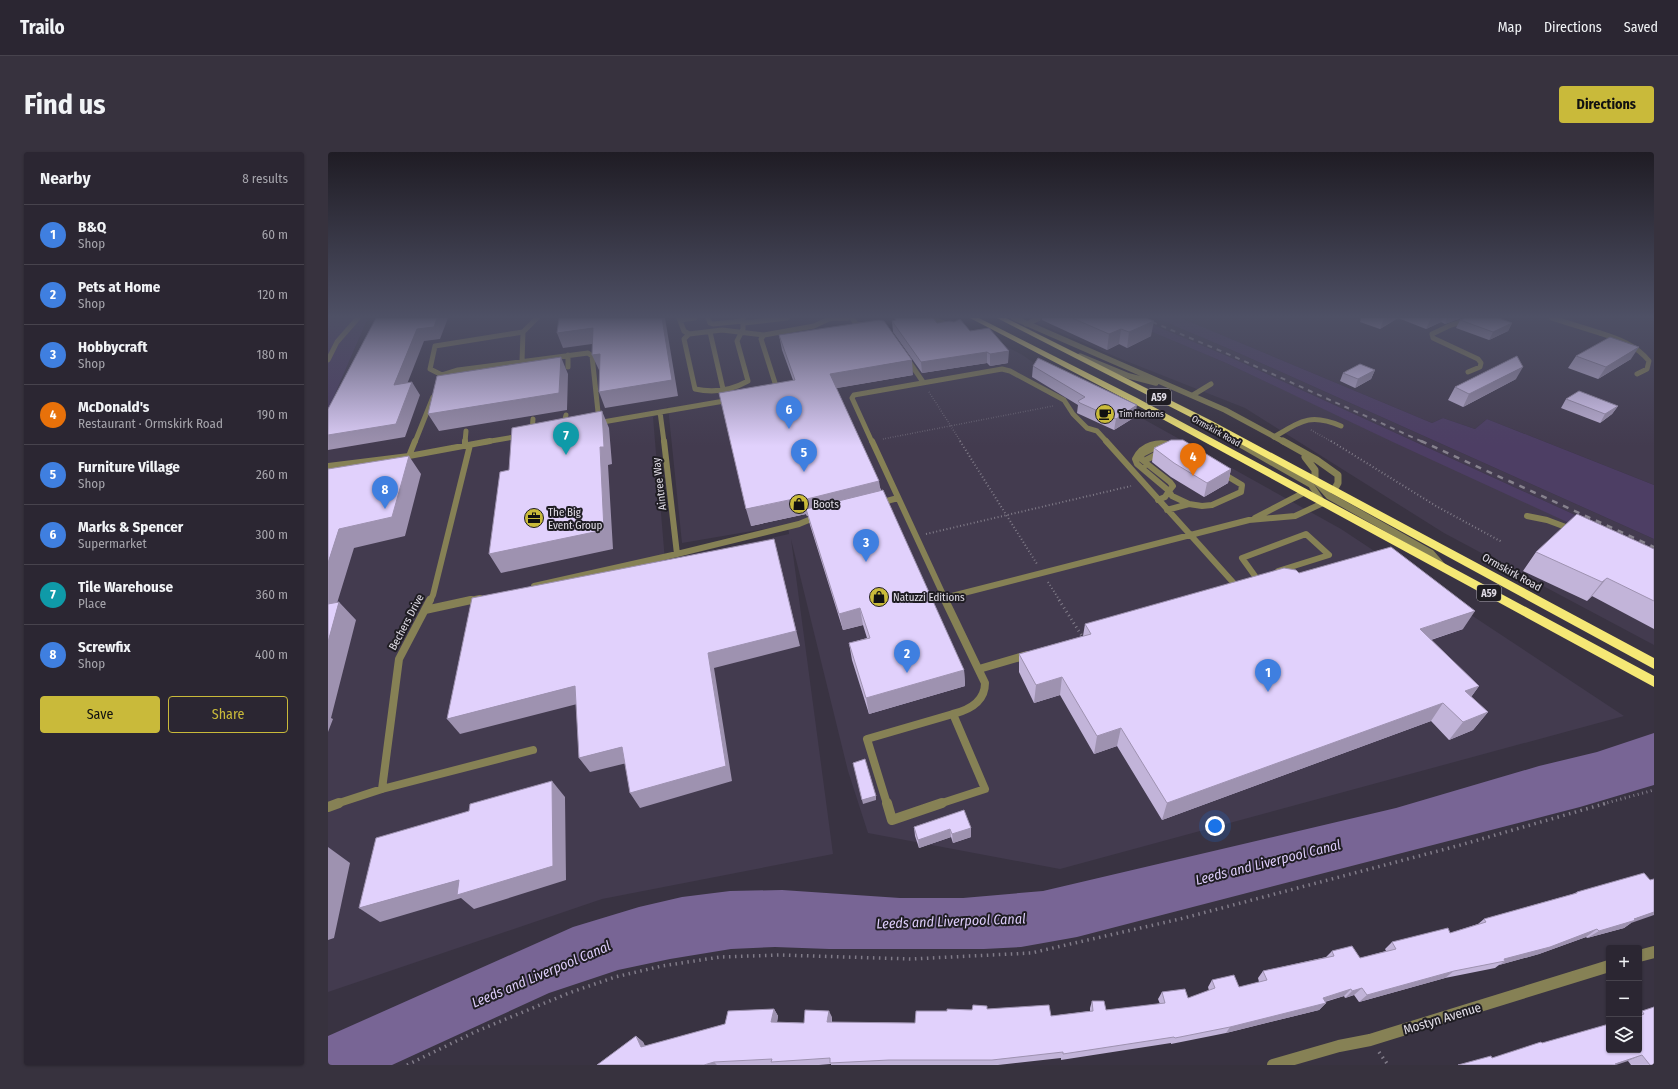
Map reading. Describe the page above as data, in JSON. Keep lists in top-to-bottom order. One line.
{"streets":{"highway":["A59","Ormskirk Road"],"street":["Mostyn Avenue"],"lane":["Aintree Way","Bechers Drive"]},"water":["Leeds and Liverpool Canal"],"places":{"cafe":["Tim Hortons"],"shop":["Boots","Natuzzi Editions"],"office":["The Big Event Group"]},"page":{"header":"Trailo","nav":["Map","Directions","Saved"],"buttons":["Directions",["Save","Share"]],"title":"Find us","heading":["Nearby","8 results"],"list":[{"mark":"1","name":"B&Q","note":"Shop","value":"60 m"},{"mark":"2","name":"Pets at Home","note":"Shop","value":"120 m"},{"mark":"3","name":"Hobbycraft","note":"Shop","value":"180 m"},{"mark":"4","name":"McDonald's","note":"Restaurant · Ormskirk Road","value":"190 m"},{"mark":"5","name":"Furniture Village","note":"Shop","value":"260 m"},{"mark":"6","name":"Marks & Spencer","note":"Supermarket","value":"300 m"},{"mark":"7","name":"Tile Warehouse","note":"Place","value":"360 m"},{"mark":"8","name":"Screwfix","note":"Shop","value":"400 m"}],"pins":["6","7","5","4","8","3","2","1"],"map_buttons":["+","−"]}}
